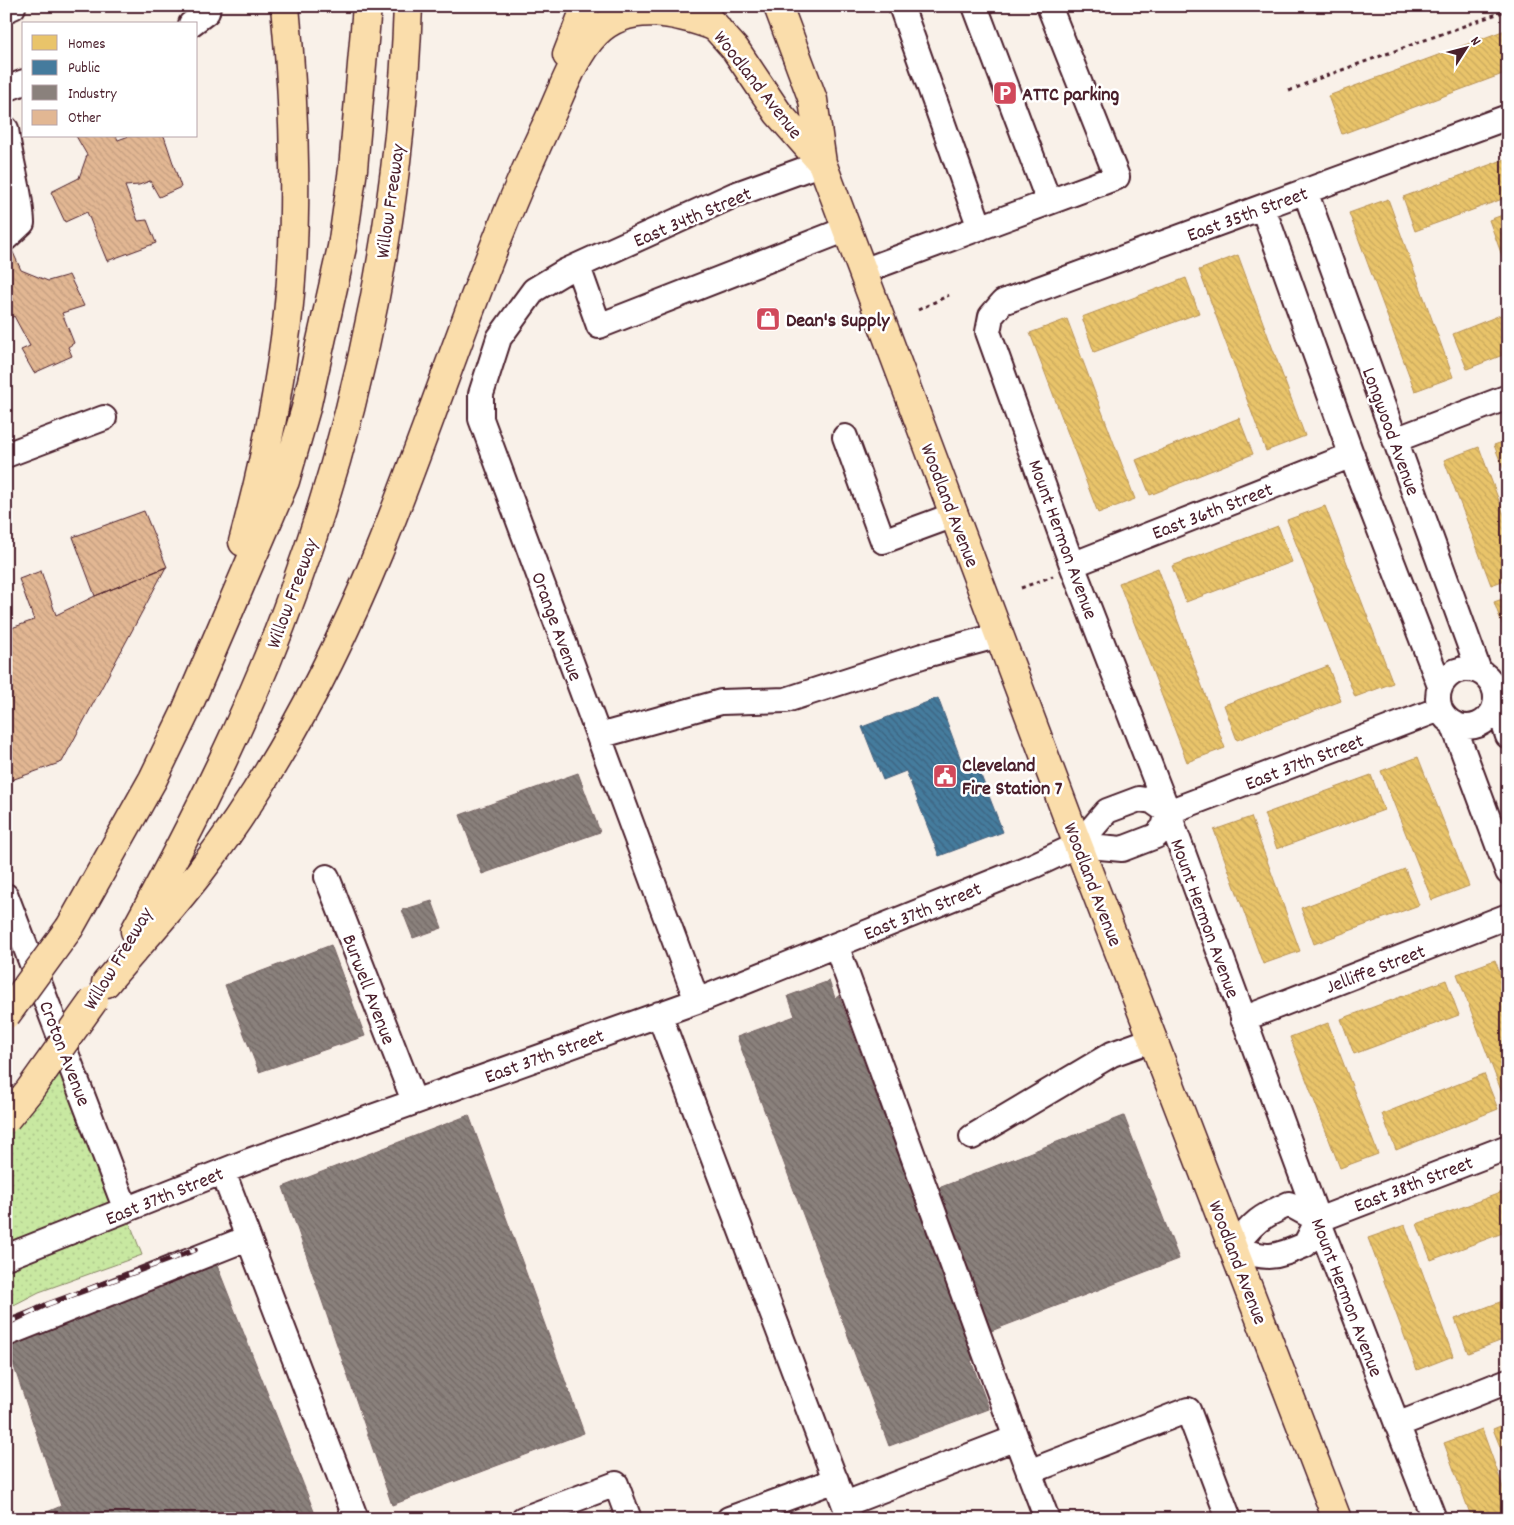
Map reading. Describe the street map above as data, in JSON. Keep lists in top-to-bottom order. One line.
{"streets":{"main road":["Woodland Avenue","Willow Freeway"],"street":["East 35th Street","East 34th Street","Longwood Avenue","East 36th Street","Mount Hermon Avenue","Orange Avenue","East 37th Street","Jelliffe Street","Burwell Avenue","Croton Avenue","East 38th Street"]},"crossings":[["Woodland Avenue","East 34th Street"],["Woodland Avenue","East 37th Street"],["East 35th Street","Longwood Avenue"],["East 35th Street","Mount Hermon Avenue"],["East 34th Street","Orange Avenue"],["Longwood Avenue","East 37th Street"],["East 36th Street","Mount Hermon Avenue"],["Mount Hermon Avenue","East 37th Street"],["Mount Hermon Avenue","Jelliffe Street"],["Mount Hermon Avenue","East 38th Street"],["Orange Avenue","East 37th Street"],["East 37th Street","Burwell Avenue"],["East 37th Street","Croton Avenue"]],"places":{"parking":["ATTC parking"],"shop":["Dean's Supply"],"public building":["Cleveland Fire Station 7"]},"legend":["Homes","Public","Industry","Other"],"north":"top right"}
